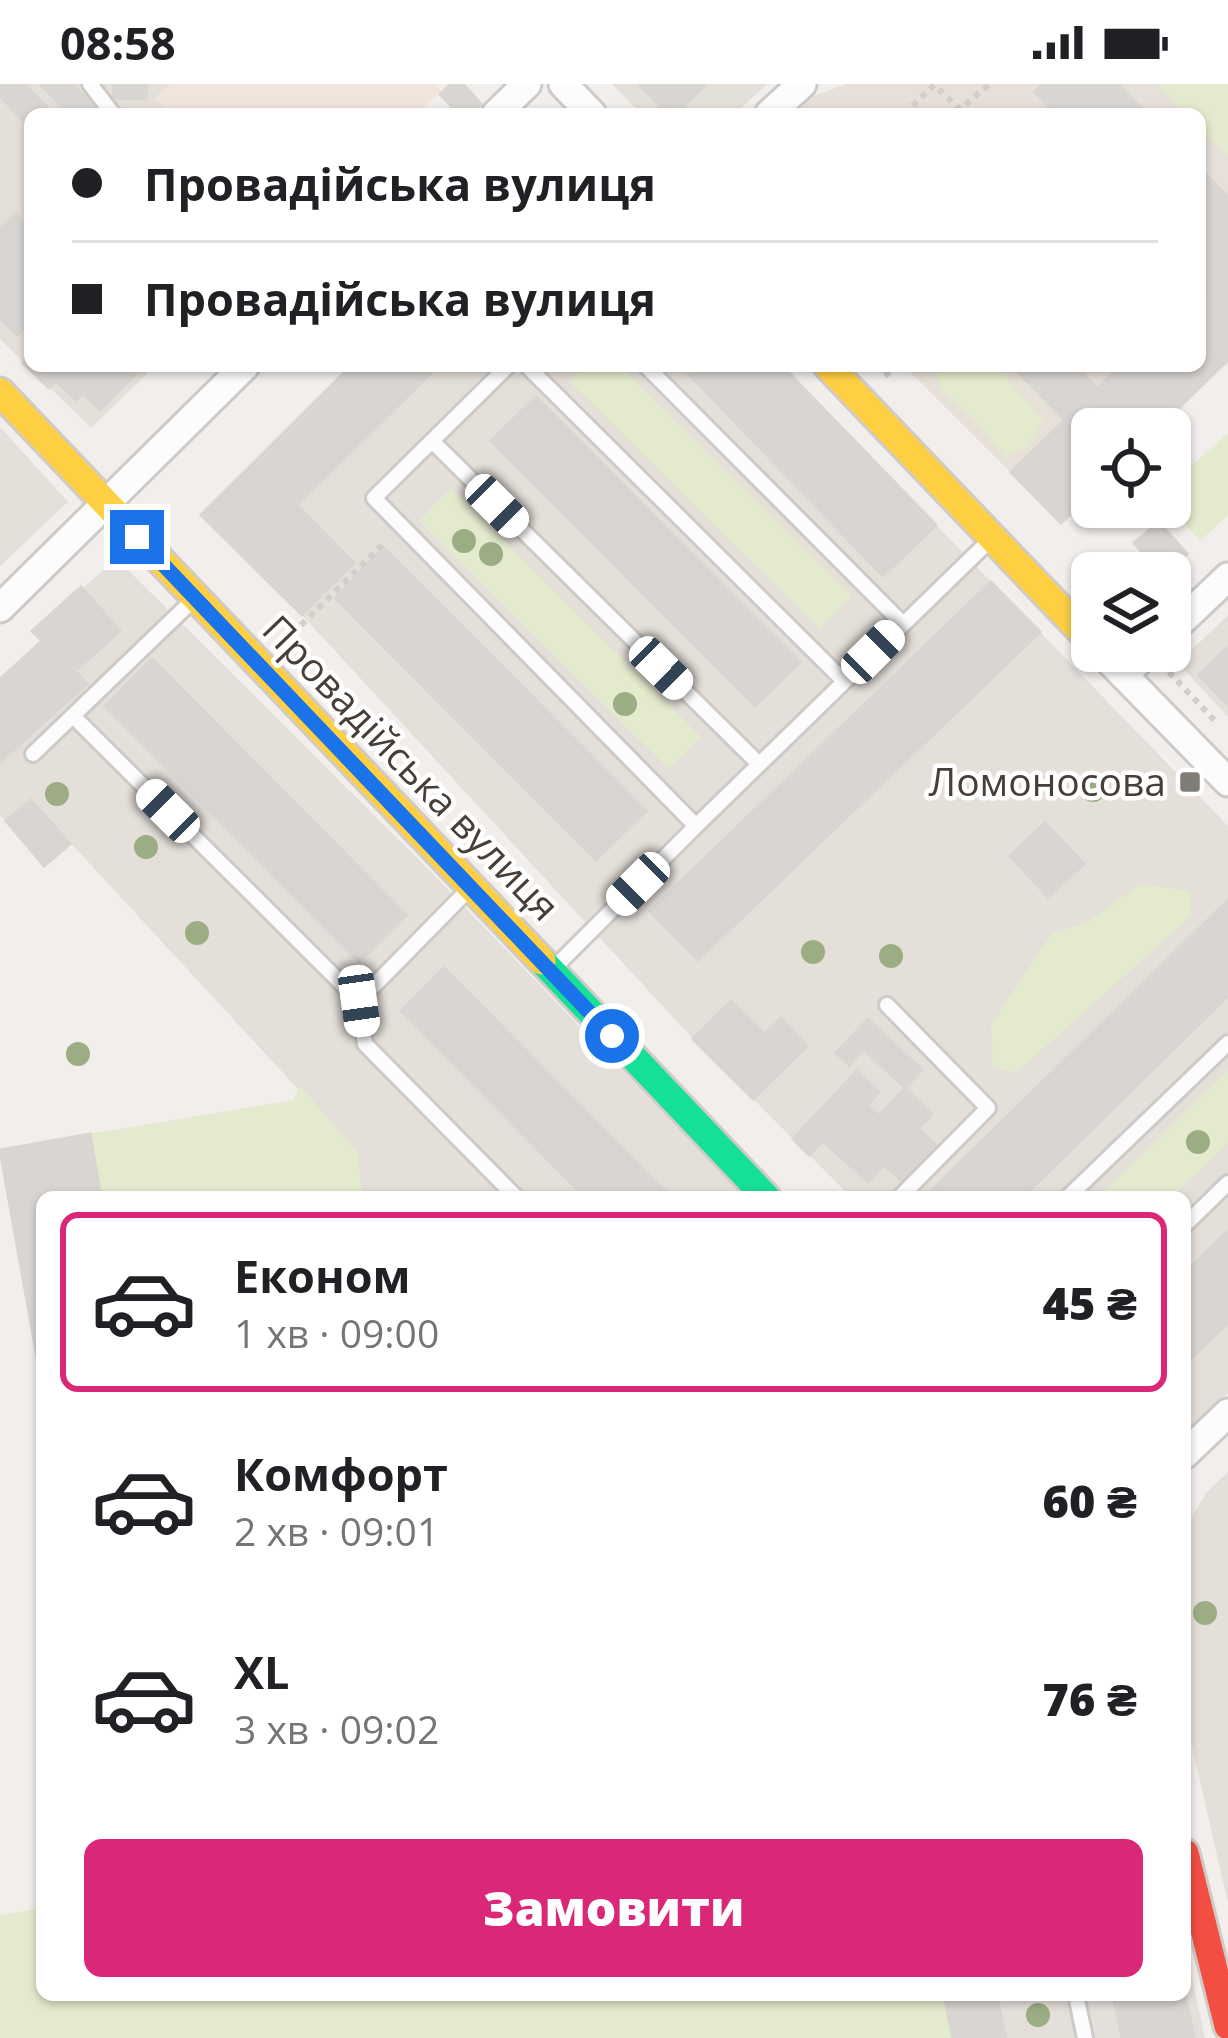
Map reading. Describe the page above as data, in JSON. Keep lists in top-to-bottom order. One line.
{"streets":{"street":["Провадійська вулиця"]},"places":{"transit":["Ломоносова"]},"page":{"status":"08:58","banner":["Провадійська вулиця","Провадійська вулиця"],"list":[{"name":"Економ","note":"1 хв · 09:00","value":"45 ₴"},{"name":"Комфорт","note":"2 хв · 09:01","value":"60 ₴"},{"name":"XL","note":"3 хв · 09:02","value":"76 ₴"}],"buttons":"Замовити"}}
